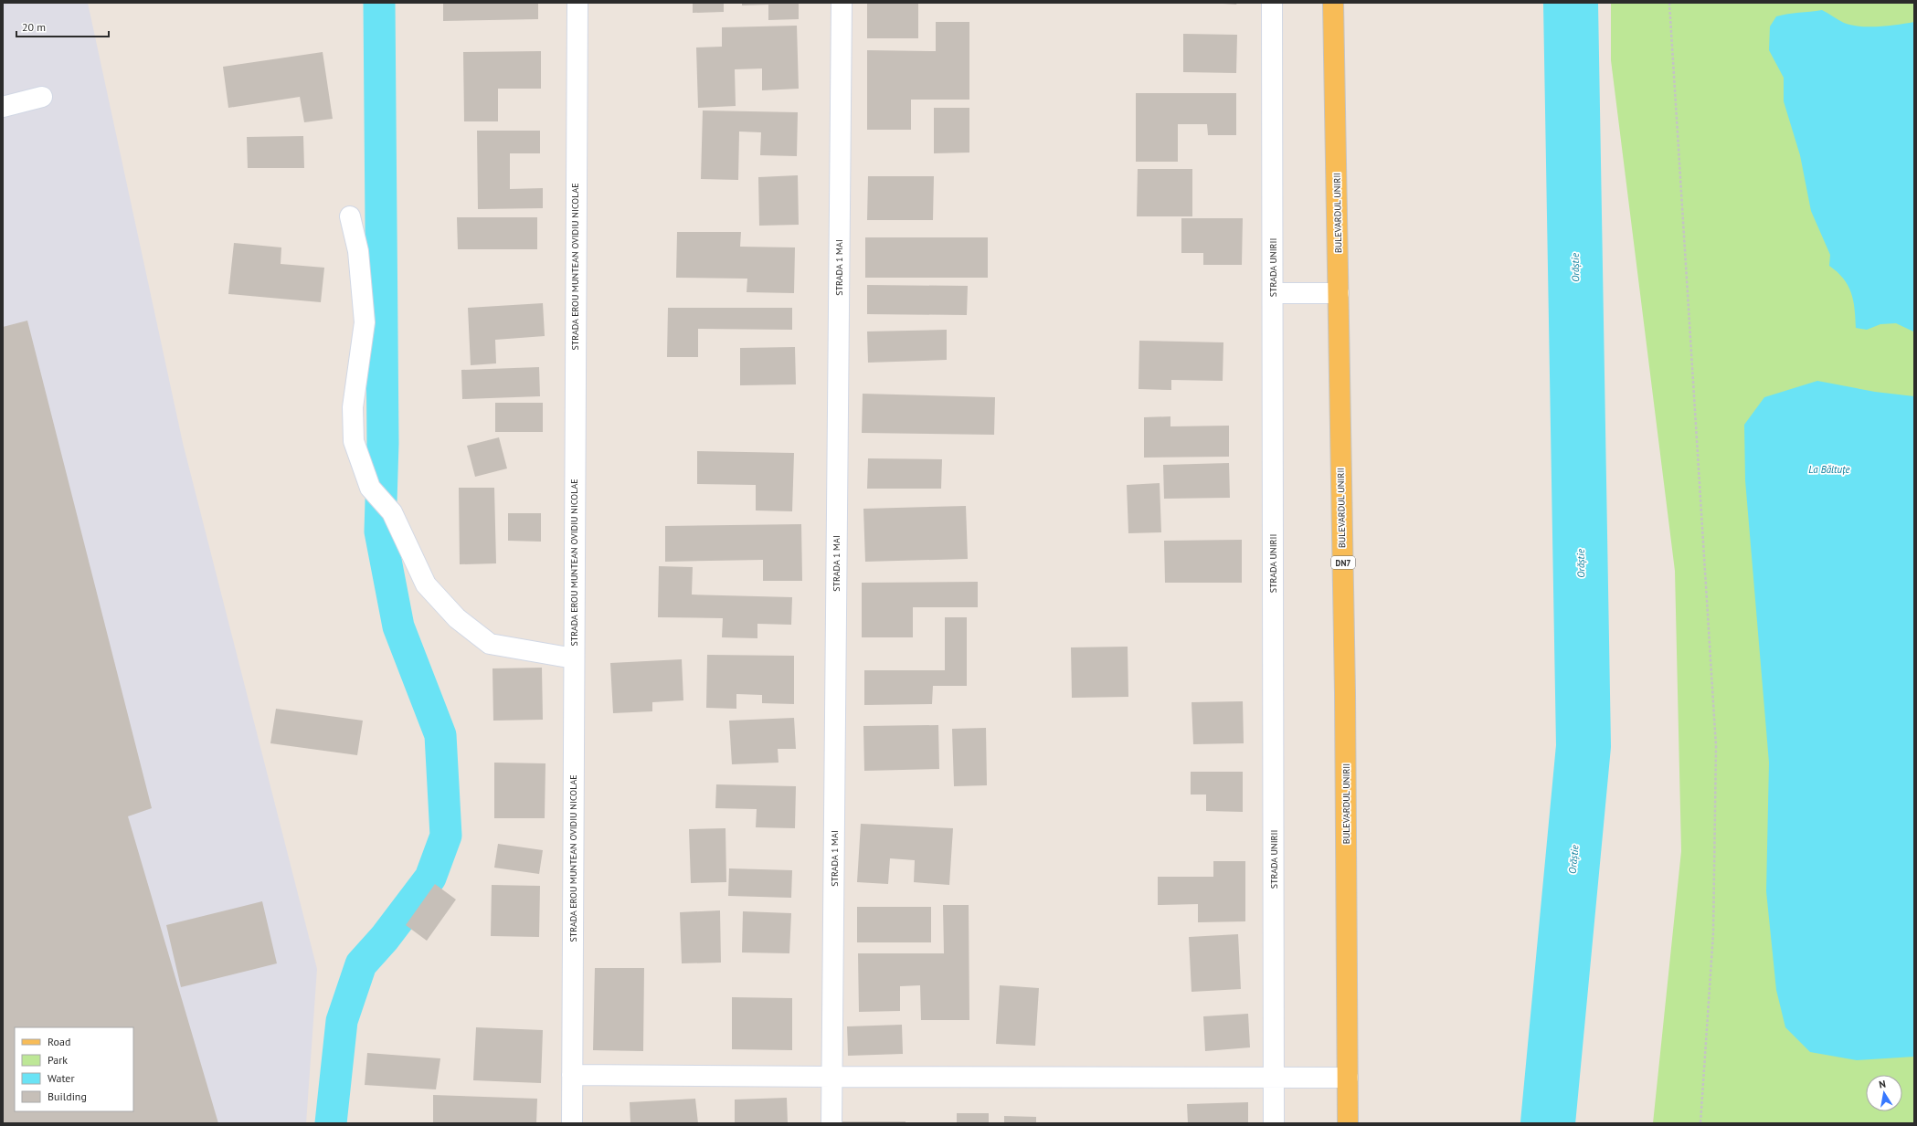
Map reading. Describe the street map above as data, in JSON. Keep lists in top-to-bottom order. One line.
{"streets":{"main road":["BULEVARDUL UNIRII","DN7"],"street":["STRADA EROU MUNTEAN OVIDIU NICOLAE","STRADA 1 MAI","STRADA UNIRII"]},"water":["Orăștie","La Băltuțe"],"legend":["Road","Park","Water","Building"],"scale_bar":"20 m","north":"top"}
